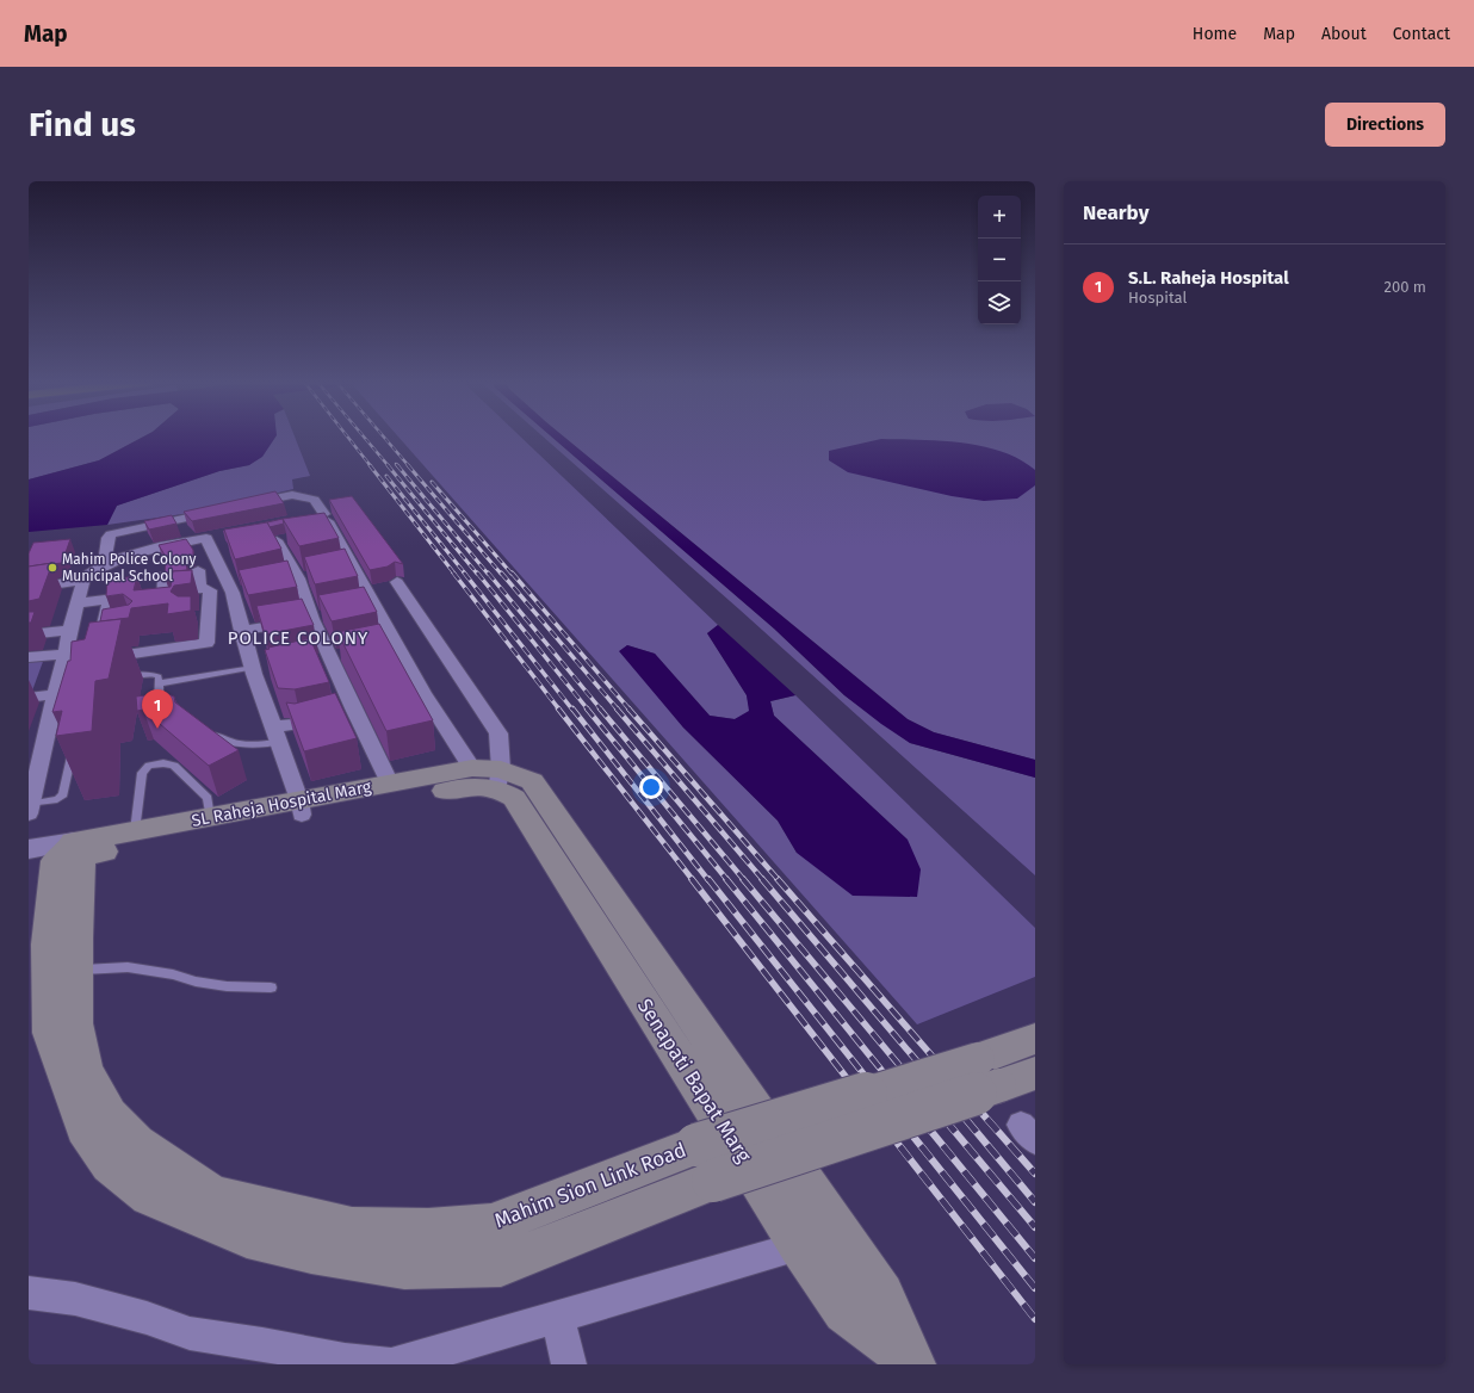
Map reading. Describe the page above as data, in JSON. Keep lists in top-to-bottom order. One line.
{"streets":{"main road":["SL Raheja Hospital Marg","Senapati Bapat Marg","Mahim Sion Link Road"]},"crossings":[["SL Raheja Hospital Marg","Senapati Bapat Marg"],["SL Raheja Hospital Marg","Mahim Sion Link Road"]],"districts":["POLICE COLONY"],"places":["Mahim Police Colony Municipal School"],"page":{"header":"Map","nav":["Home","Map","About","Contact"],"buttons":"Directions","title":"Find us","heading":"Nearby","map_buttons":["+","−"],"list":[{"mark":"1","name":"S.L. Raheja Hospital","note":"Hospital","value":"200 m"}],"pins":"1"}}
